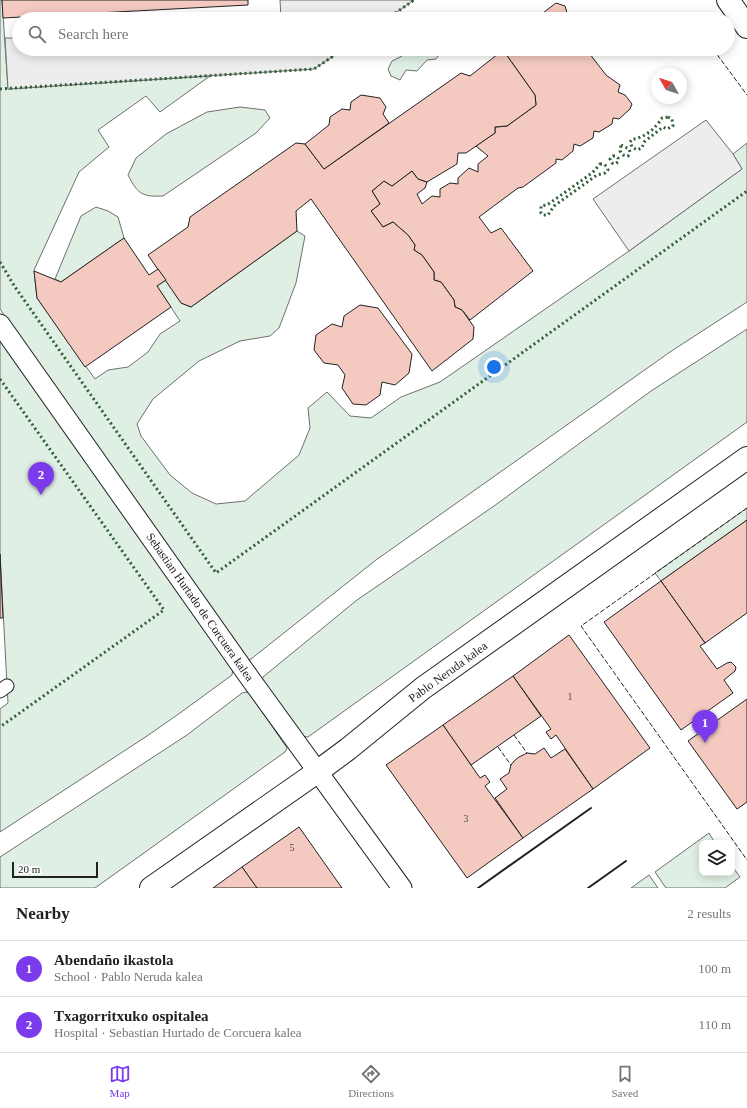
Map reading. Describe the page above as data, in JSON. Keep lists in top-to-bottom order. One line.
{"streets":{"street":["Sebastian Hurtado de Corcuera kalea","Pablo Neruda kalea"]},"crossings":[["Sebastian Hurtado de Corcuera kalea","Pablo Neruda kalea"]],"house_numbers":["1","3","5"],"scale_bar":"20 m","north":"top left","page":{"search":"Search here","pins":["2","1"],"scale":"20 m","heading":["Nearby","2 results"],"list":[{"mark":"1","name":"Abendaño ikastola","note":"School · Pablo Neruda kalea","value":"100 m"},{"mark":"2","name":"Txagorritxuko ospitalea","note":"Hospital · Sebastian Hurtado de Corcuera kalea","value":"110 m"}],"nav":["Map","Directions","Saved"]}}
